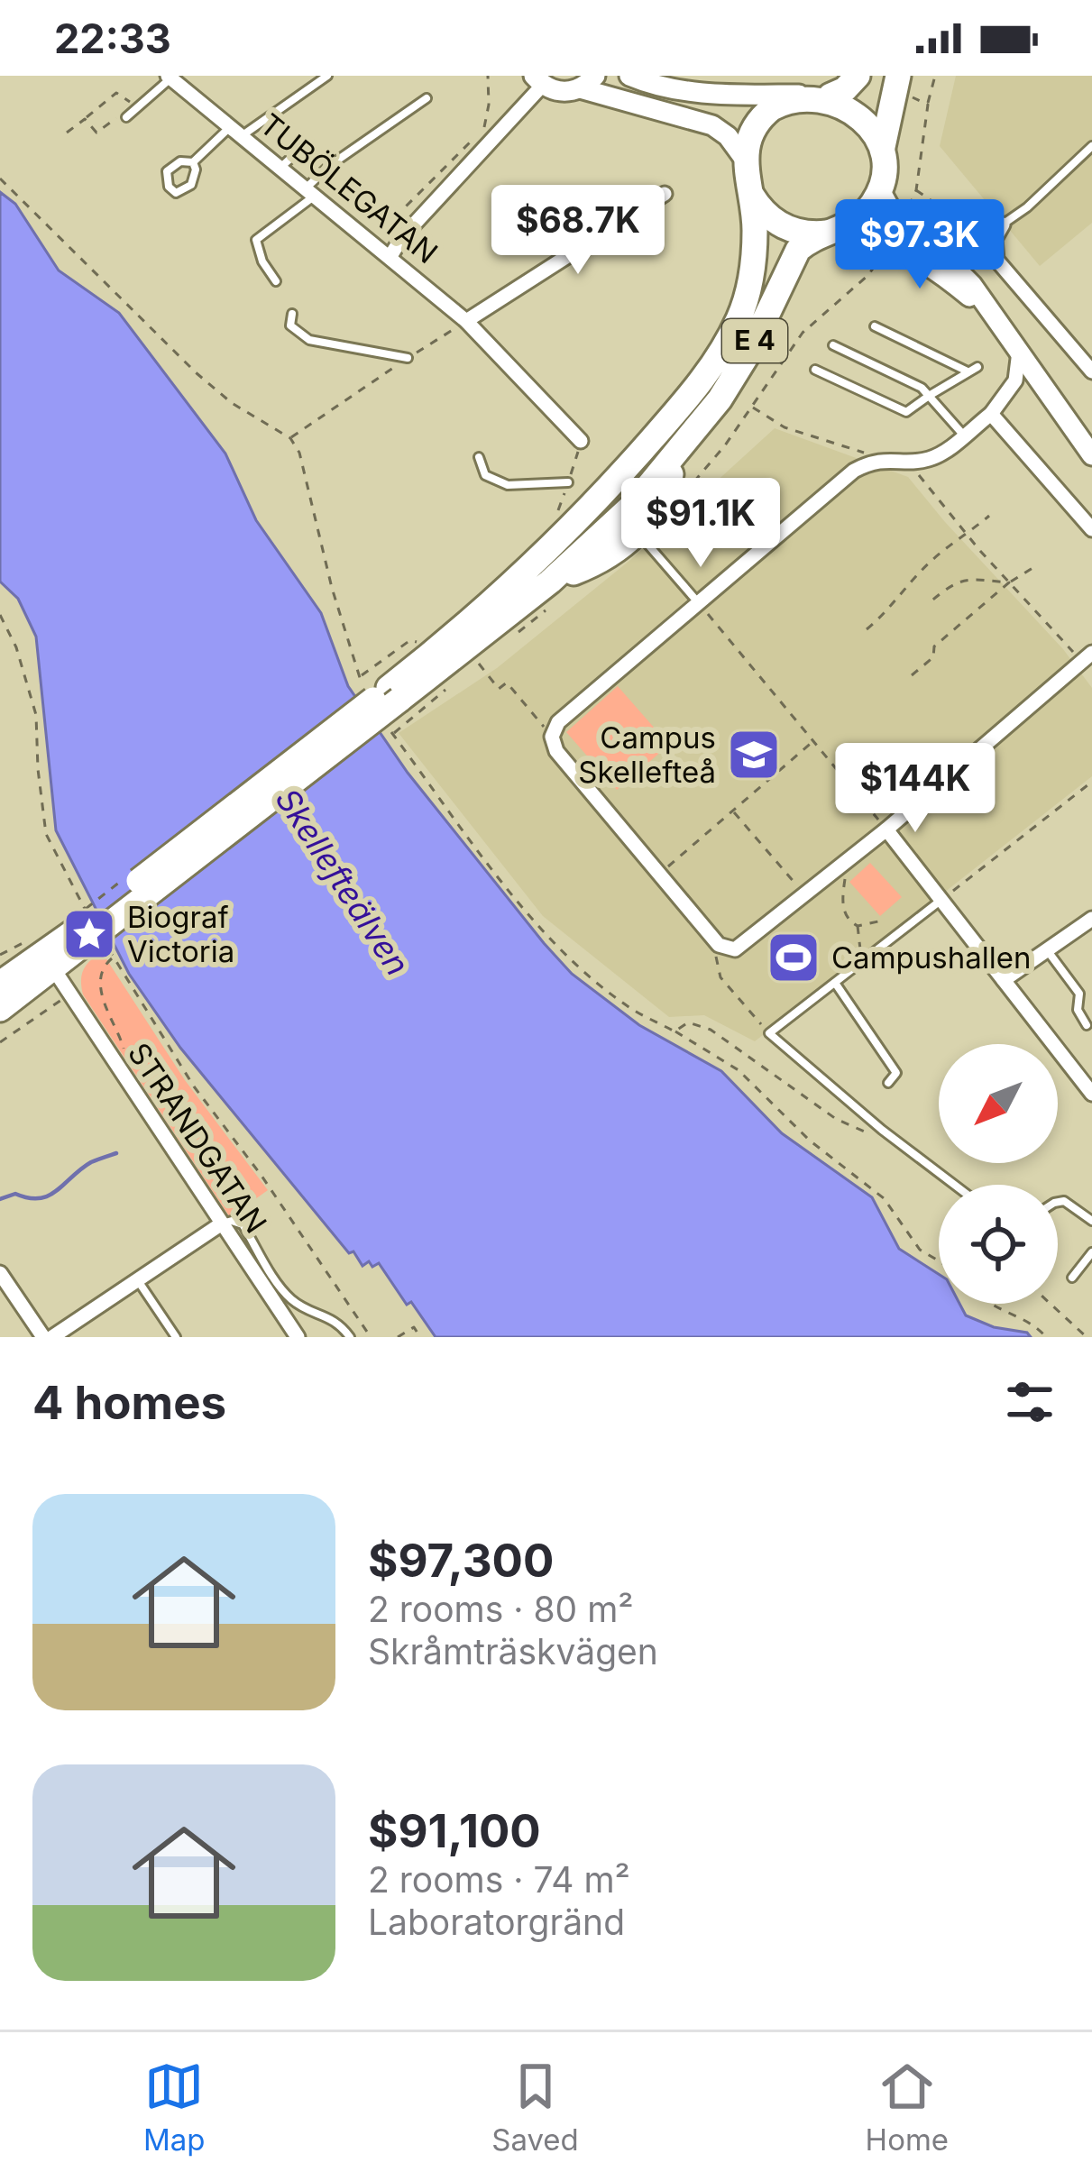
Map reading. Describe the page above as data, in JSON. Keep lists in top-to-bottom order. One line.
{"streets":{"highway":["E 4"],"street":["TUBÖLEGATAN","STRANDGATAN"]},"crossings":[["E 4","STRANDGATAN"]],"water":["Skellefteälven"],"places":{"school or university":["Campus Skellefteå"],"place":["Biograf Victoria"],"sports":["Campushallen"]},"north":"bottom left","page":{"status":"22:33","price":["$68.7K","$97.3K","$91.1K","$144K"],"heading":"4 homes","list":[{"name":"$97,300","note":"2 rooms · 80 m² · Skråmträskvägen"},{"name":"$91,100","note":"2 rooms · 74 m² · Laboratorgränd"}],"tabs":["Map","Saved","Home"]}}
